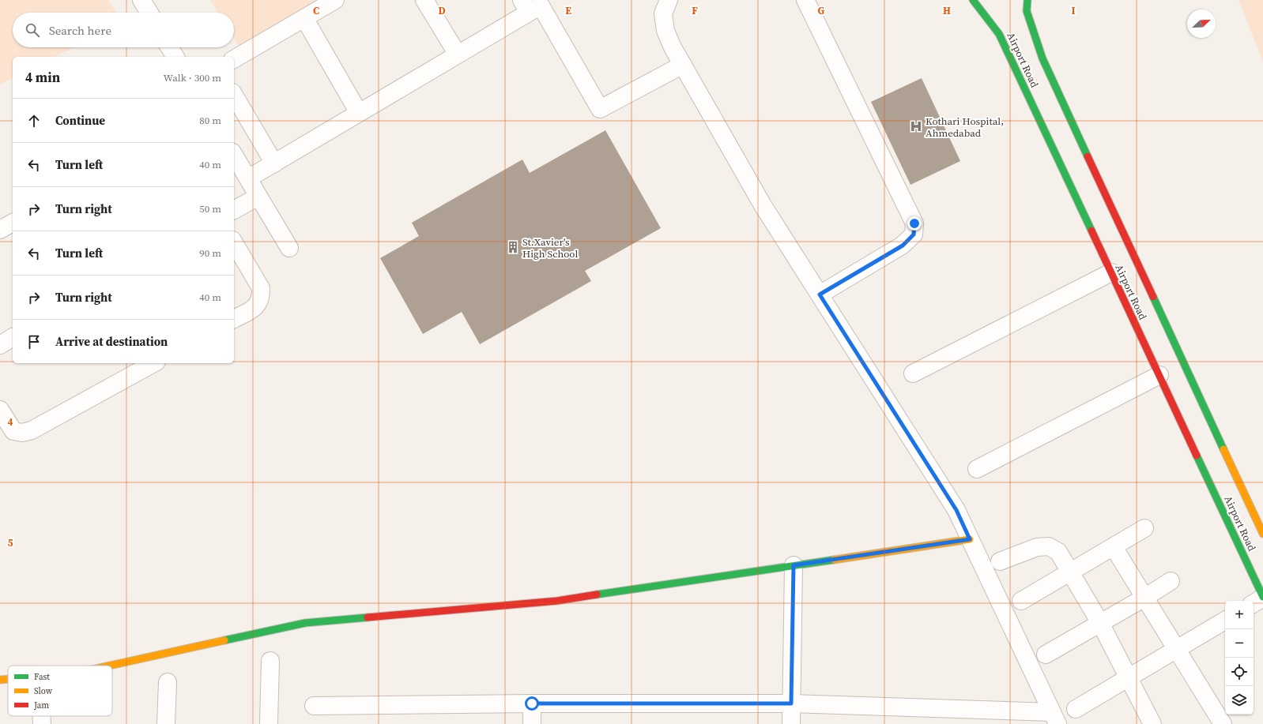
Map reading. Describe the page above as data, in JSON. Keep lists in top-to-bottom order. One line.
{"streets":{"main road":["Airport Road"]},"places":{"hospital":["Kothari Hospital, Ahmedabad"],"building":["St.Xavier's High School"]},"legend":["Fast","Slow","Jam"],"north":"top right","page":{"search":"Search here","heading":["4 min","Walk · 300 m"],"list":[["Continue","80 m"],["Turn left","40 m"],["Turn right","50 m"],["Turn left","90 m"],["Turn right","40 m"],"Arrive at destination"],"map_buttons":["+","−"]},"grid":{"columns":["C","D","E","F","G","H","I"],"rows":["4","5"]}}
